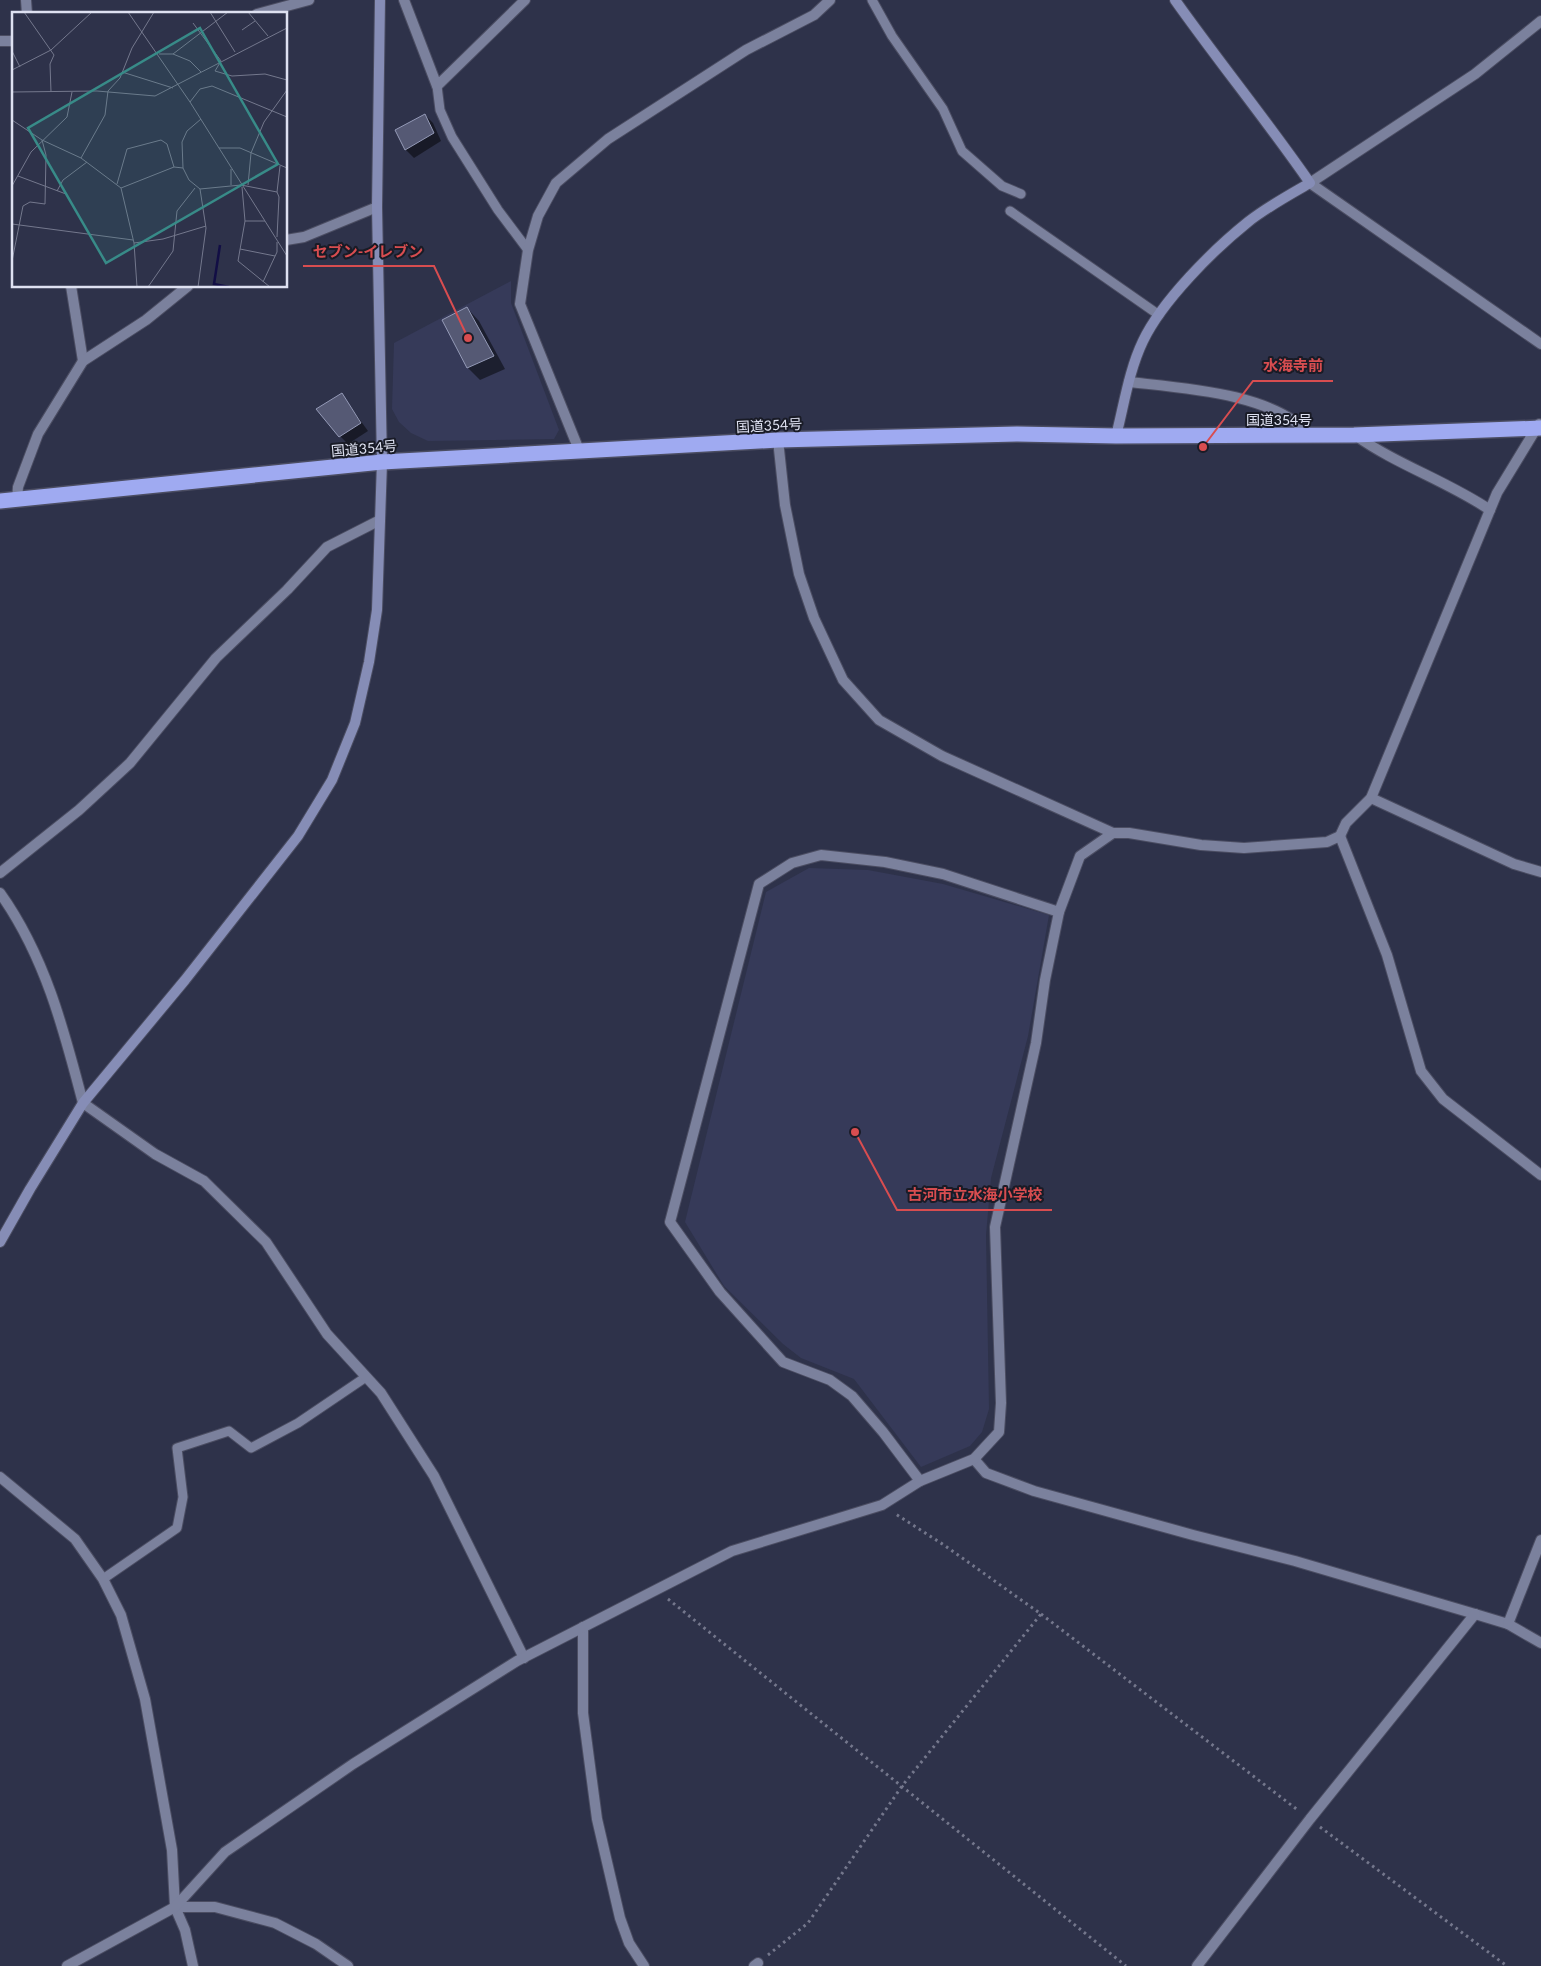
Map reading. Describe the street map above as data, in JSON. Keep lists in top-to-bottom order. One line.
{"streets":{"highway":["国道354号"]},"places":["セブン-イレブン","水海寺前","古河市立水海小学校"]}
